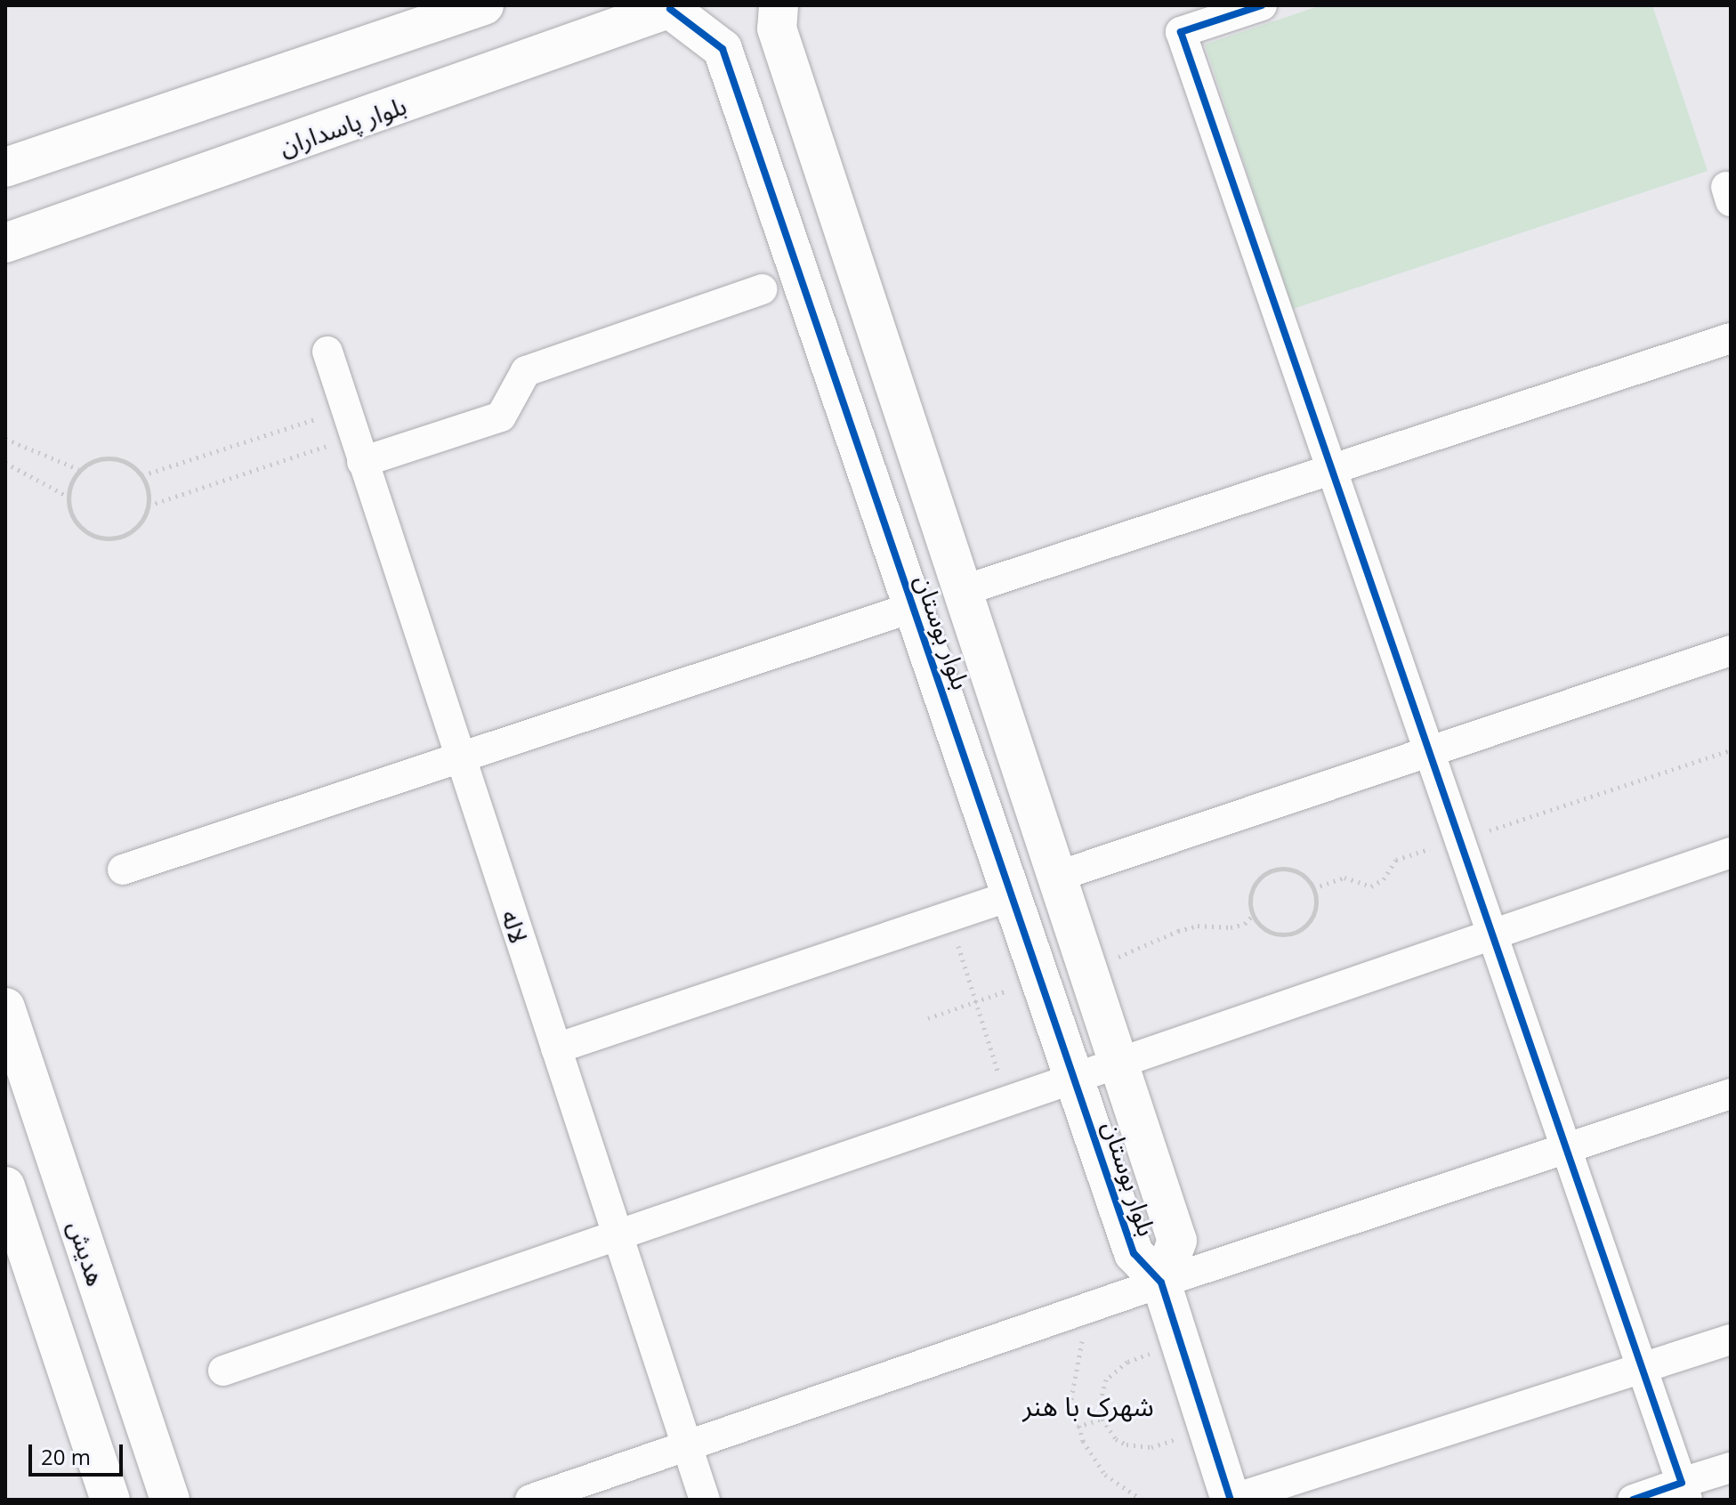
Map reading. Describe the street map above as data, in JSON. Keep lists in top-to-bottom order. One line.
{"streets":{"main road":["بلوار پاسداران","بلوار بوستان","هدیش"],"street":["لاله"]},"crossings":[["بلوار پاسداران","بلوار بوستان"]],"districts":["شهرک با هنر"],"scale_bar":"20 m"}
